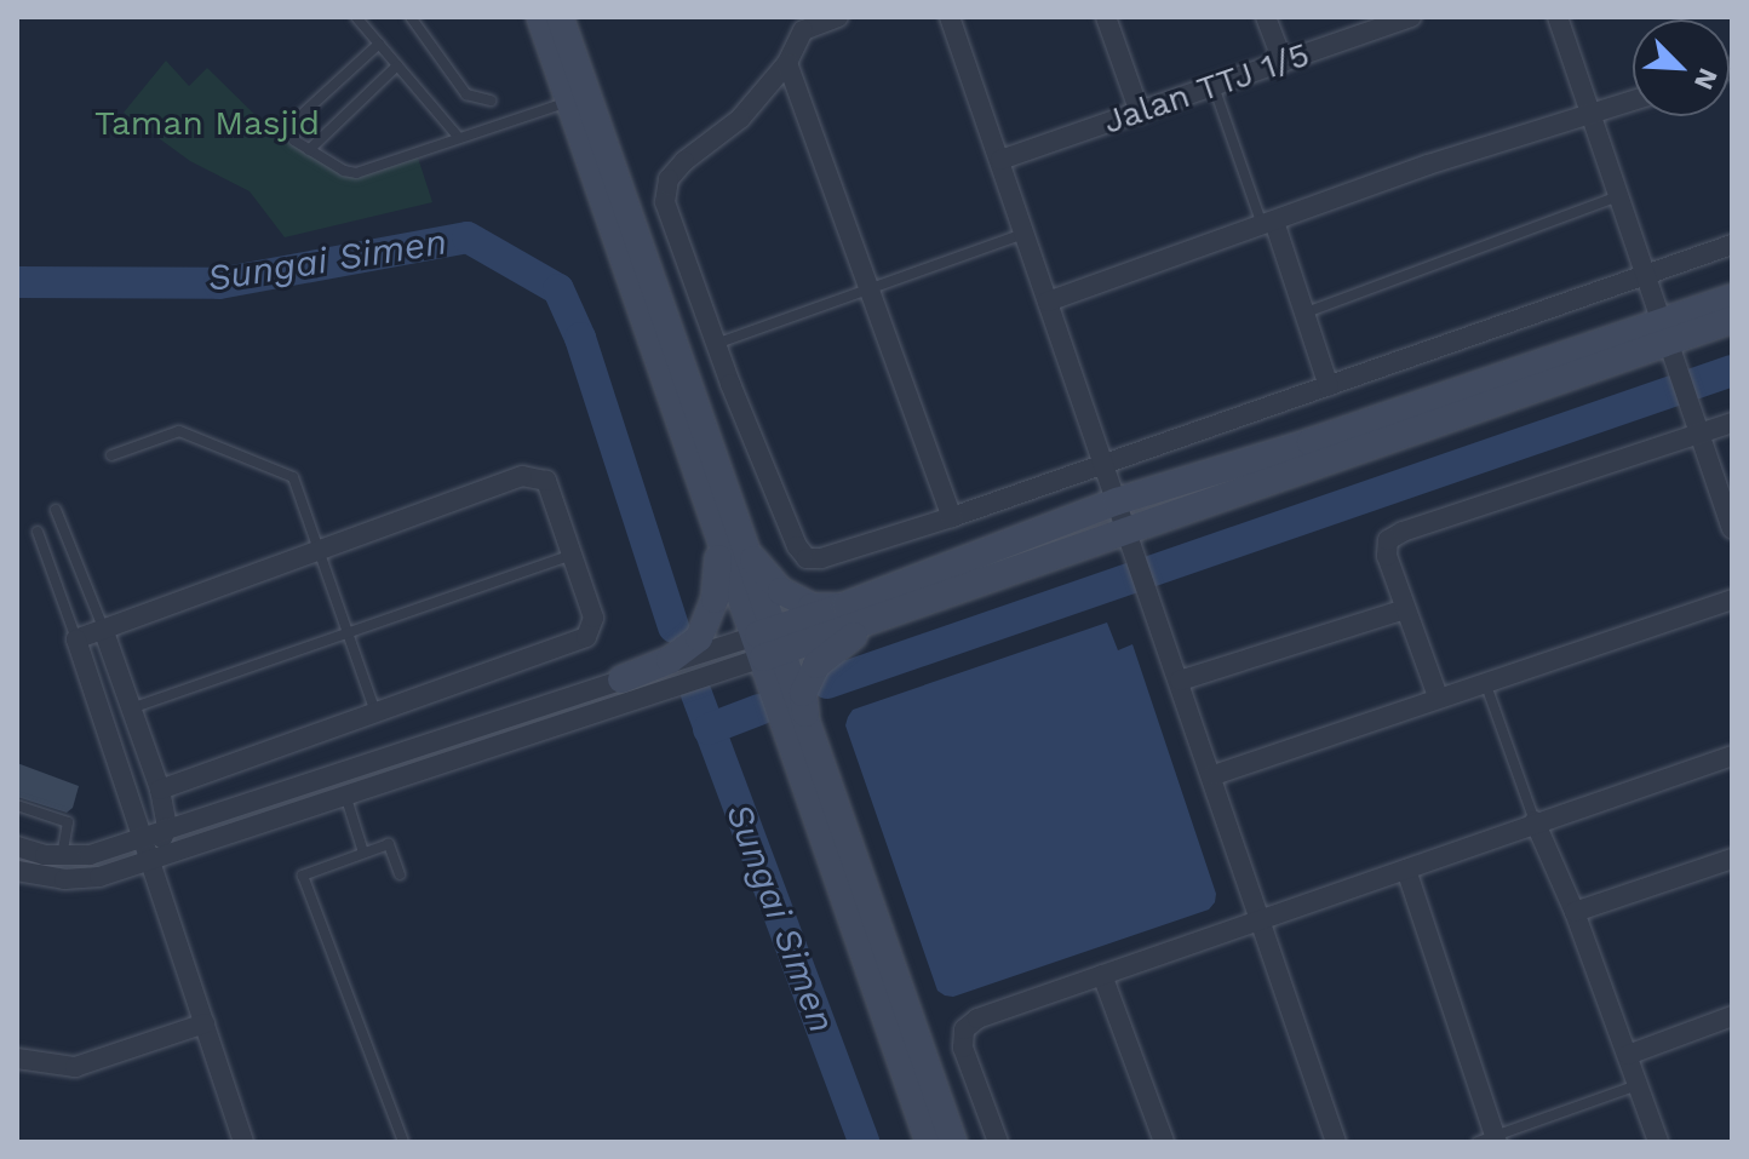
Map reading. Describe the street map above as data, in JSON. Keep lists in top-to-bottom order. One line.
{"streets":{"street":["Jalan TTJ 1/5"]},"water":["Sungai Simen"],"parks":["Taman Masjid"],"north":"bottom right"}
